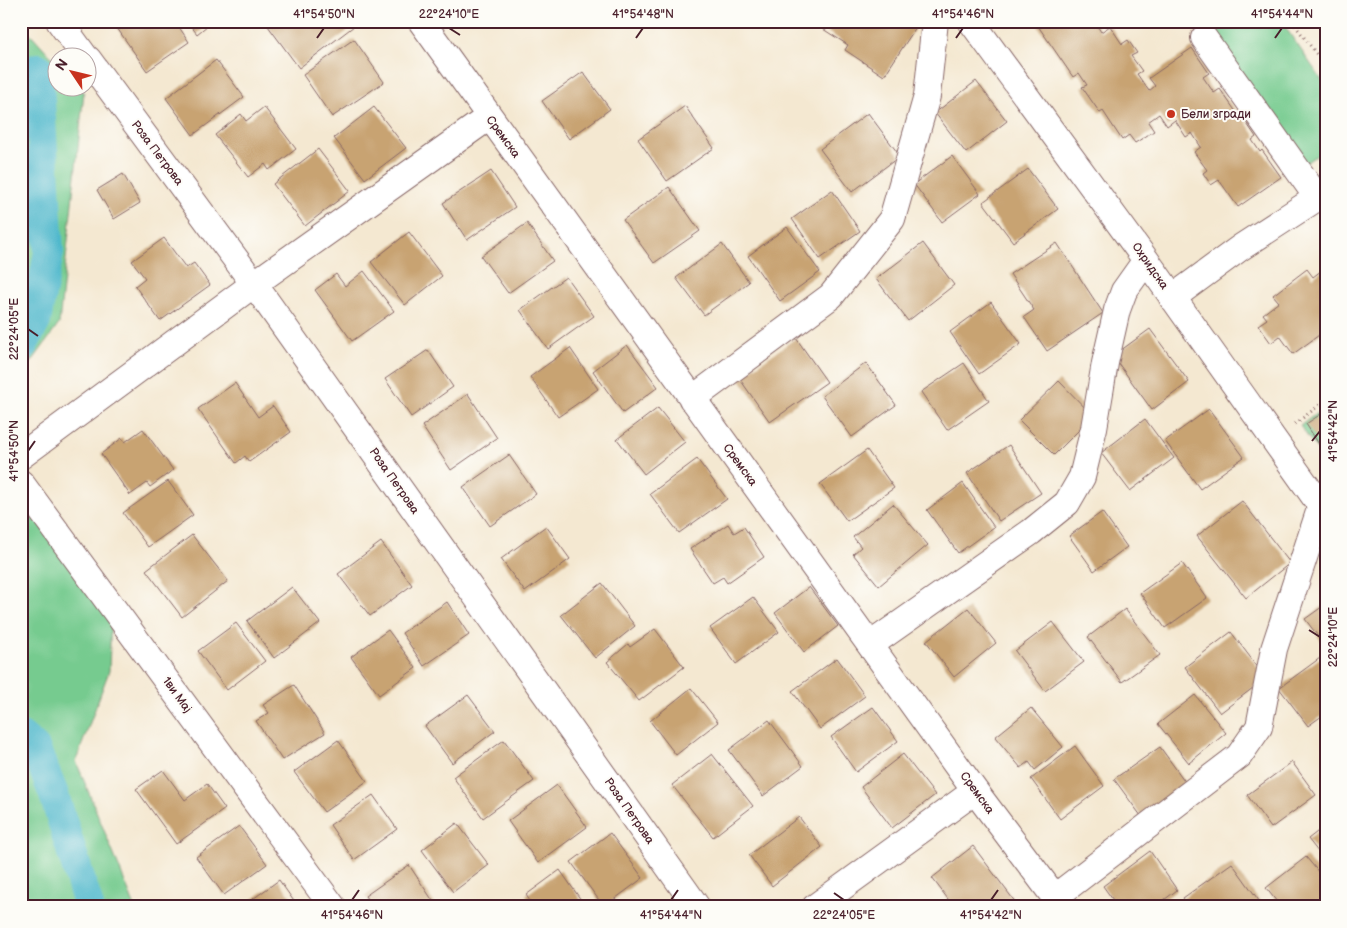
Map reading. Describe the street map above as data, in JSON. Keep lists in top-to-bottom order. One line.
{"streets":{"street":["Сремска","Роза Петрова","Охридска","1ви Мај"]},"places":["Бели згради"],"north":"top left","coordinates":["41°54'50\"N","22°24'10\"E","41°54'48\"N","41°54'46\"N","41°54'44\"N","22°24'05\"E","41°54'42\"N"]}
